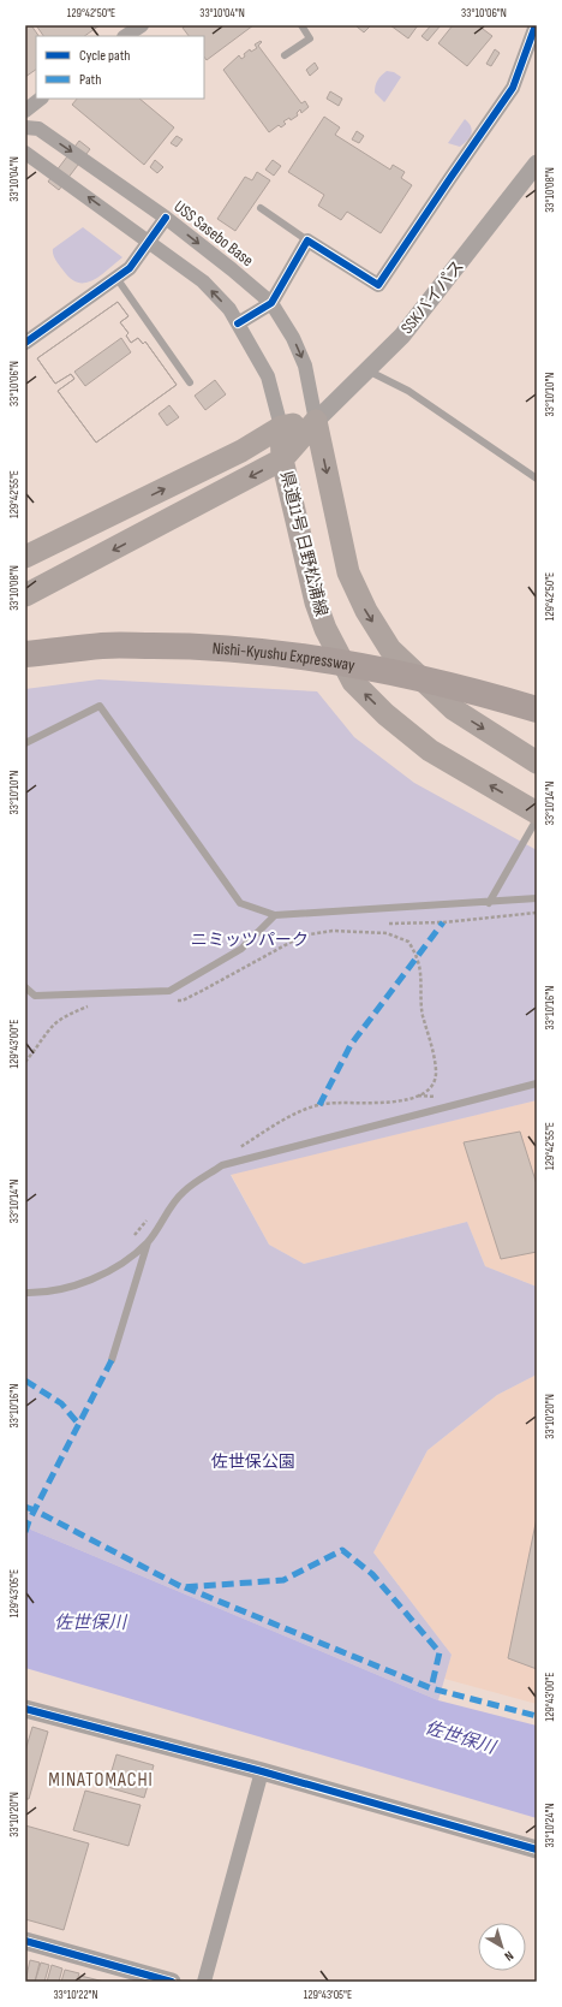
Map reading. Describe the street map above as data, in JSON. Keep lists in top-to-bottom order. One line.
{"streets":{"highway":["Nishi-Kyushu Expressway"],"main road":["県道11号 日野松浦線"],"street":["USS Sasebo Base","SSKバイパス"]},"crossings":[["USS Sasebo Base","SSKバイパス"],["USS Sasebo Base","県道11号 日野松浦線"],["SSKバイパス","県道11号 日野松浦線"]],"districts":["MINATOMACHI"],"water":["佐世保川"],"parks":["ニミッツパーク","佐世保公園"],"legend":["Cycle path","Path"],"north":"bottom right","coordinates":["129°42'50\"E","33°10'04\"N","33°10'06\"N","33°10'08\"N","33°10'10\"N","129°42'55\"E","33°10'14\"N","33°10'16\"N","129°43'00\"E","33°10'20\"N","129°43'05\"E","33°10'24\"N","33°10'22\"N"]}
